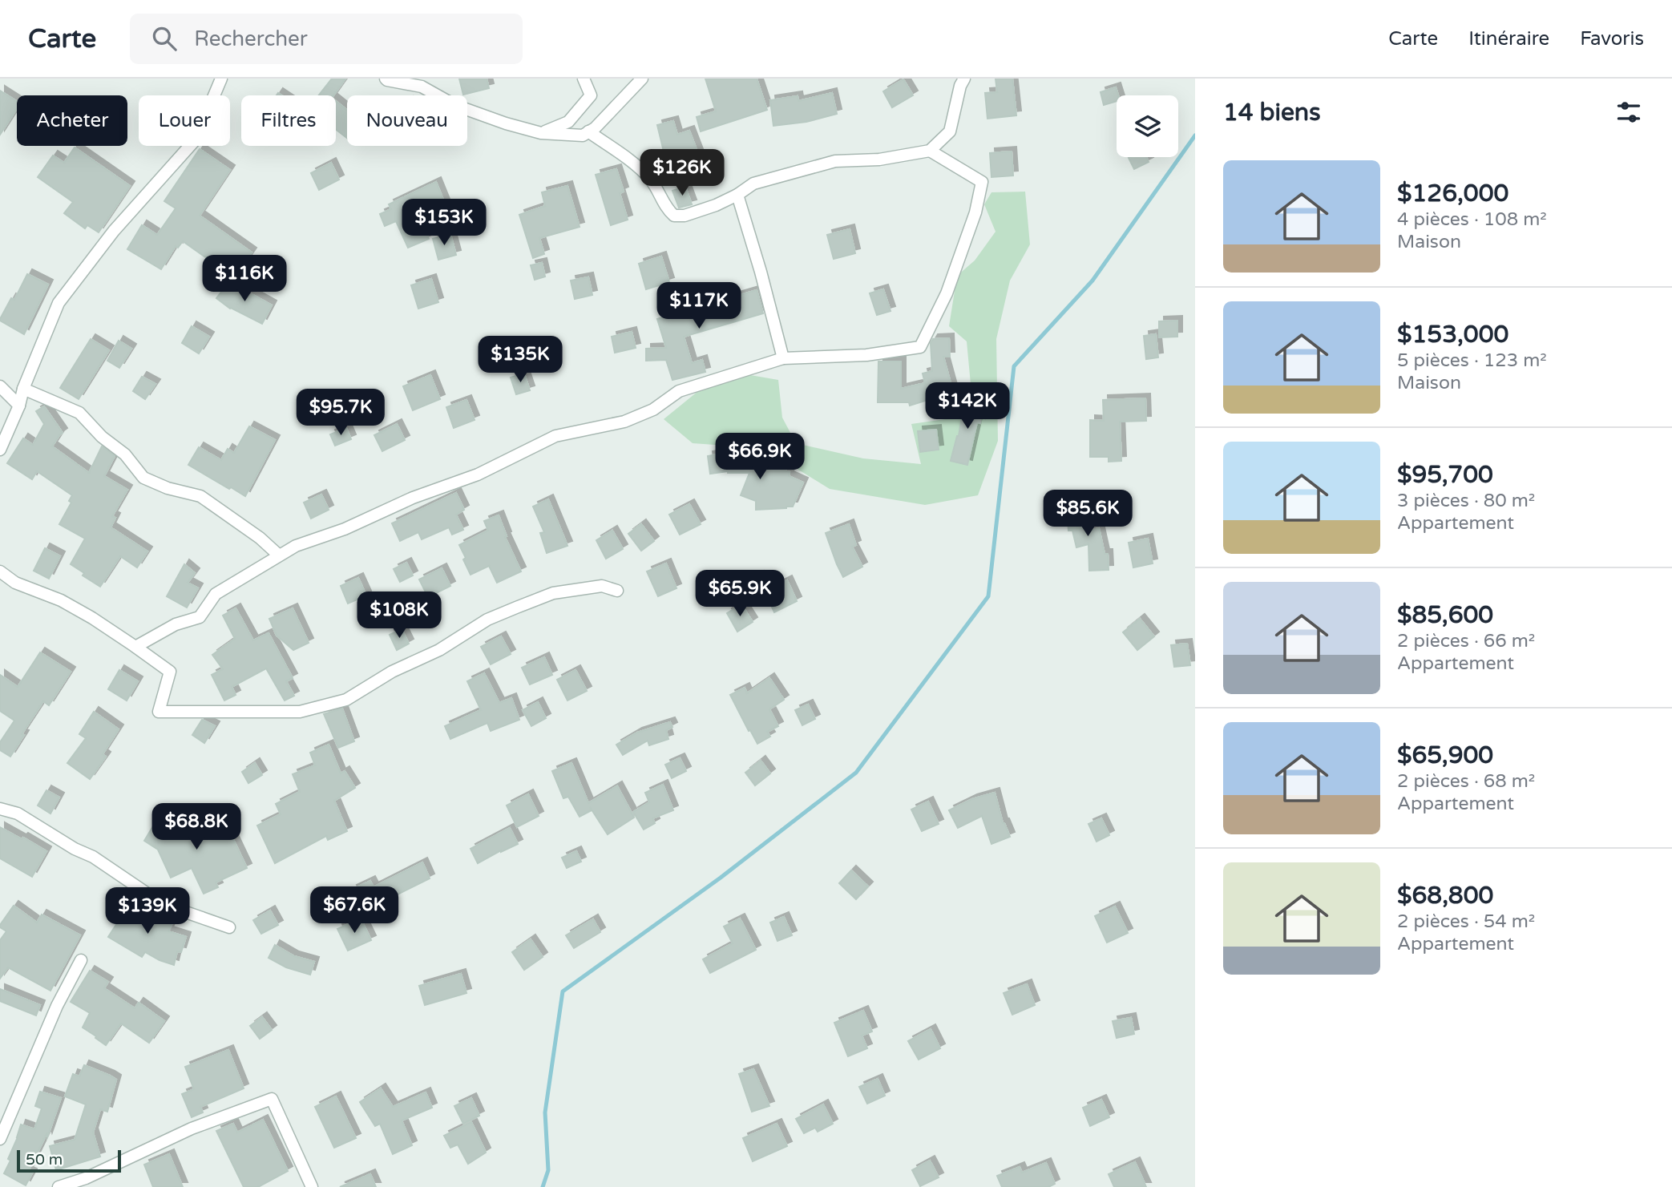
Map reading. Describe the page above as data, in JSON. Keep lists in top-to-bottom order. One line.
{"scale_bar":"50 m","page":{"header":"Carte","search":"Rechercher","nav":["Carte","Itinéraire","Favoris"],"heading":"14 biens","chip":["Acheter","Louer","Filtres","Nouveau"],"list":[{"name":"$126,000","note":"4 pièces · 108 m² · Maison"},{"name":"$153,000","note":"5 pièces · 123 m² · Maison"},{"name":"$95,700","note":"3 pièces · 80 m² · Appartement"},{"name":"$85,600","note":"2 pièces · 66 m² · Appartement"},{"name":"$65,900","note":"2 pièces · 68 m² · Appartement"},{"name":"$68,800","note":"2 pièces · 54 m² · Appartement"}],"price":["$126K","$153K","$116K","$117K","$135K","$142K","$95.7K","$66.9K","$85.6K","$65.9K","$108K","$68.8K","$67.6K","$139K"],"scale":"50 m"}}
